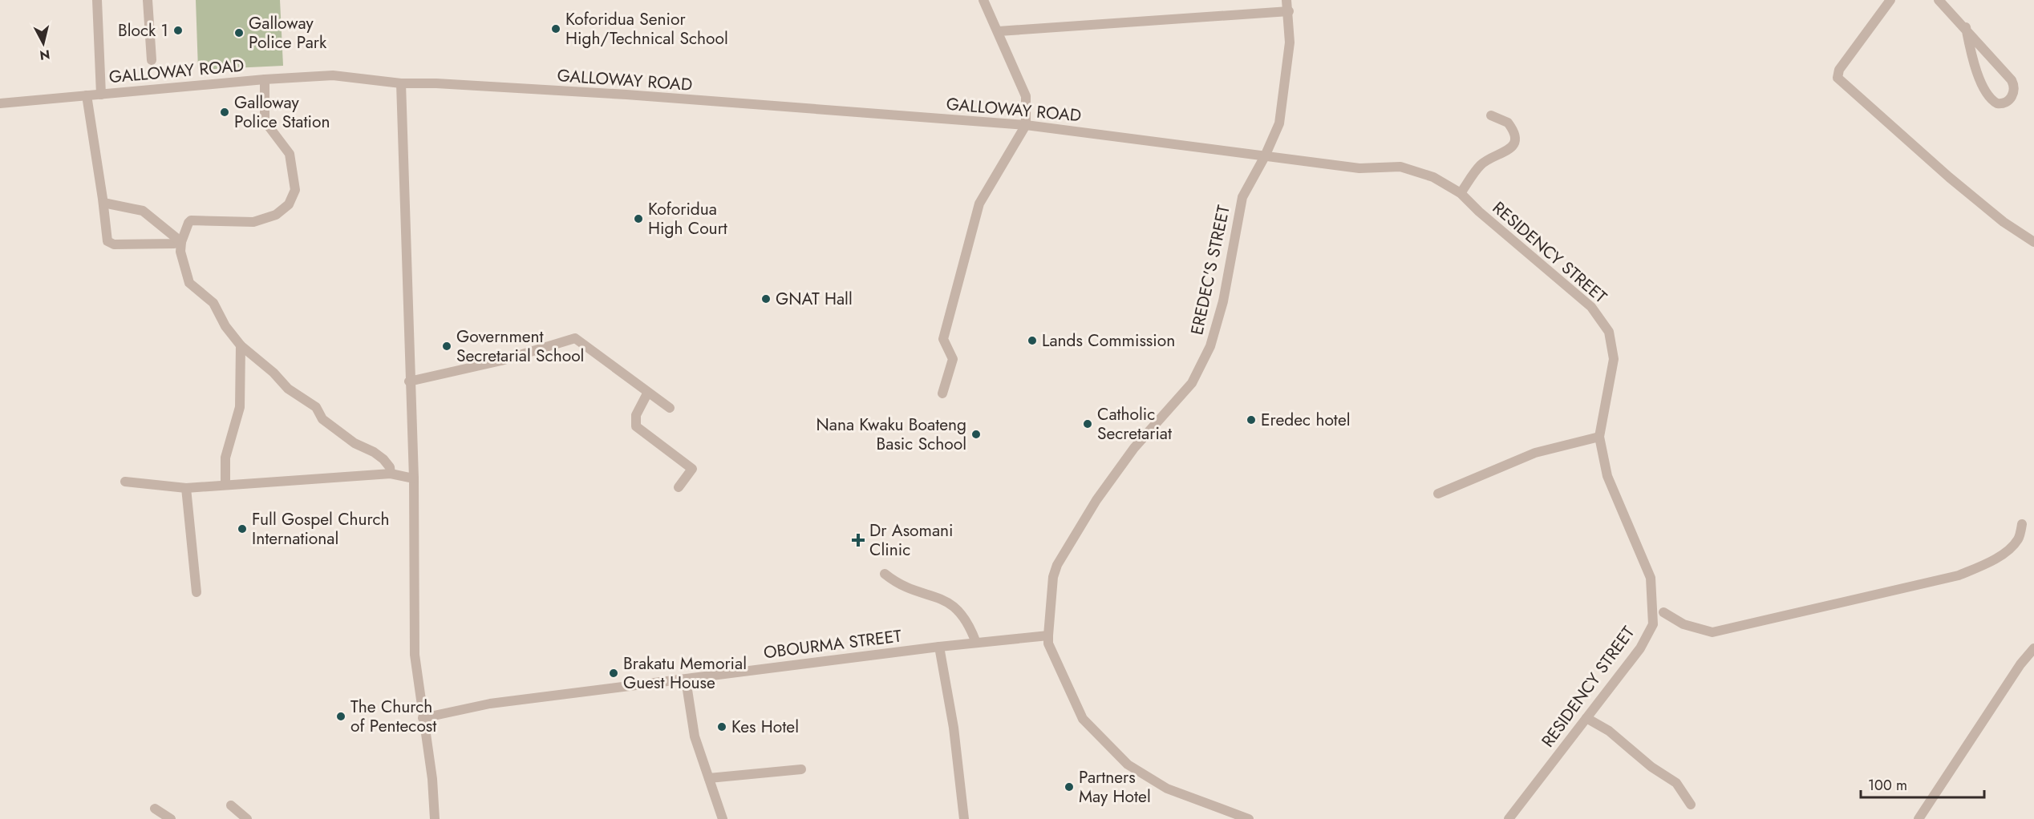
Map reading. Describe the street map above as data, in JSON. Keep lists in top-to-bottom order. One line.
{"streets":{"street":["GALLOWAY ROAD","RESIDENCY STREET","EREDEC'S STREET","OBOURMA STREET"]},"crossings":[["GALLOWAY ROAD","RESIDENCY STREET"],["RESIDENCY STREET","EREDEC'S STREET"],["EREDEC'S STREET","OBOURMA STREET"]],"places":{"other":["Koforidua Senior High/Technical School","Block 1","Galloway Police Park","Galloway Police Station","Koforidua High Court","GNAT Hall","Lands Commission","Government Secretarial School","Eredec hotel","Catholic Secretariat","Nana Kwaku Boateng Basic School","Full Gospel Church International","Brakatu Memorial Guest House","The Church of Pentecost","Kes Hotel","Partners May Hotel"],"health":["Dr Asomani Clinic"]},"scale_bar":"100 m","north":"bottom"}
